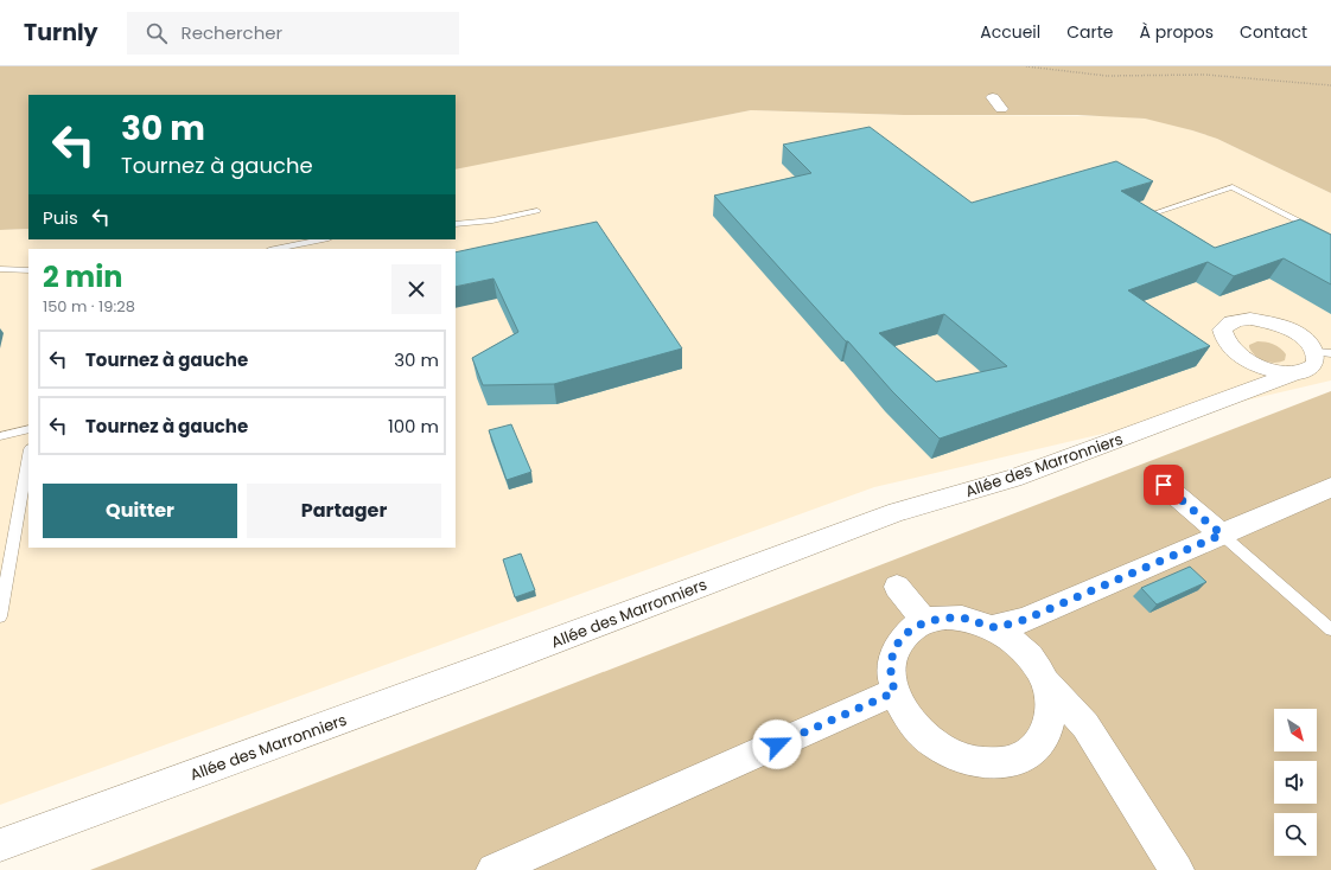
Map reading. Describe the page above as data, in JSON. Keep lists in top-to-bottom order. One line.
{"streets":{"street":["Allée des Marronniers"]},"north":"bottom right","page":{"header":"Turnly","search":"Rechercher","nav":["Accueil","Carte","À propos","Contact"],"turn":["30 m","Tournez à gauche"],"then":"Puis","heading":["2 min","150 m · 19:28"],"list":[{"name":"Tournez à gauche","value":"30 m"},{"name":"Tournez à gauche","value":"100 m"}],"buttons":["Quitter","Partager"]}}
